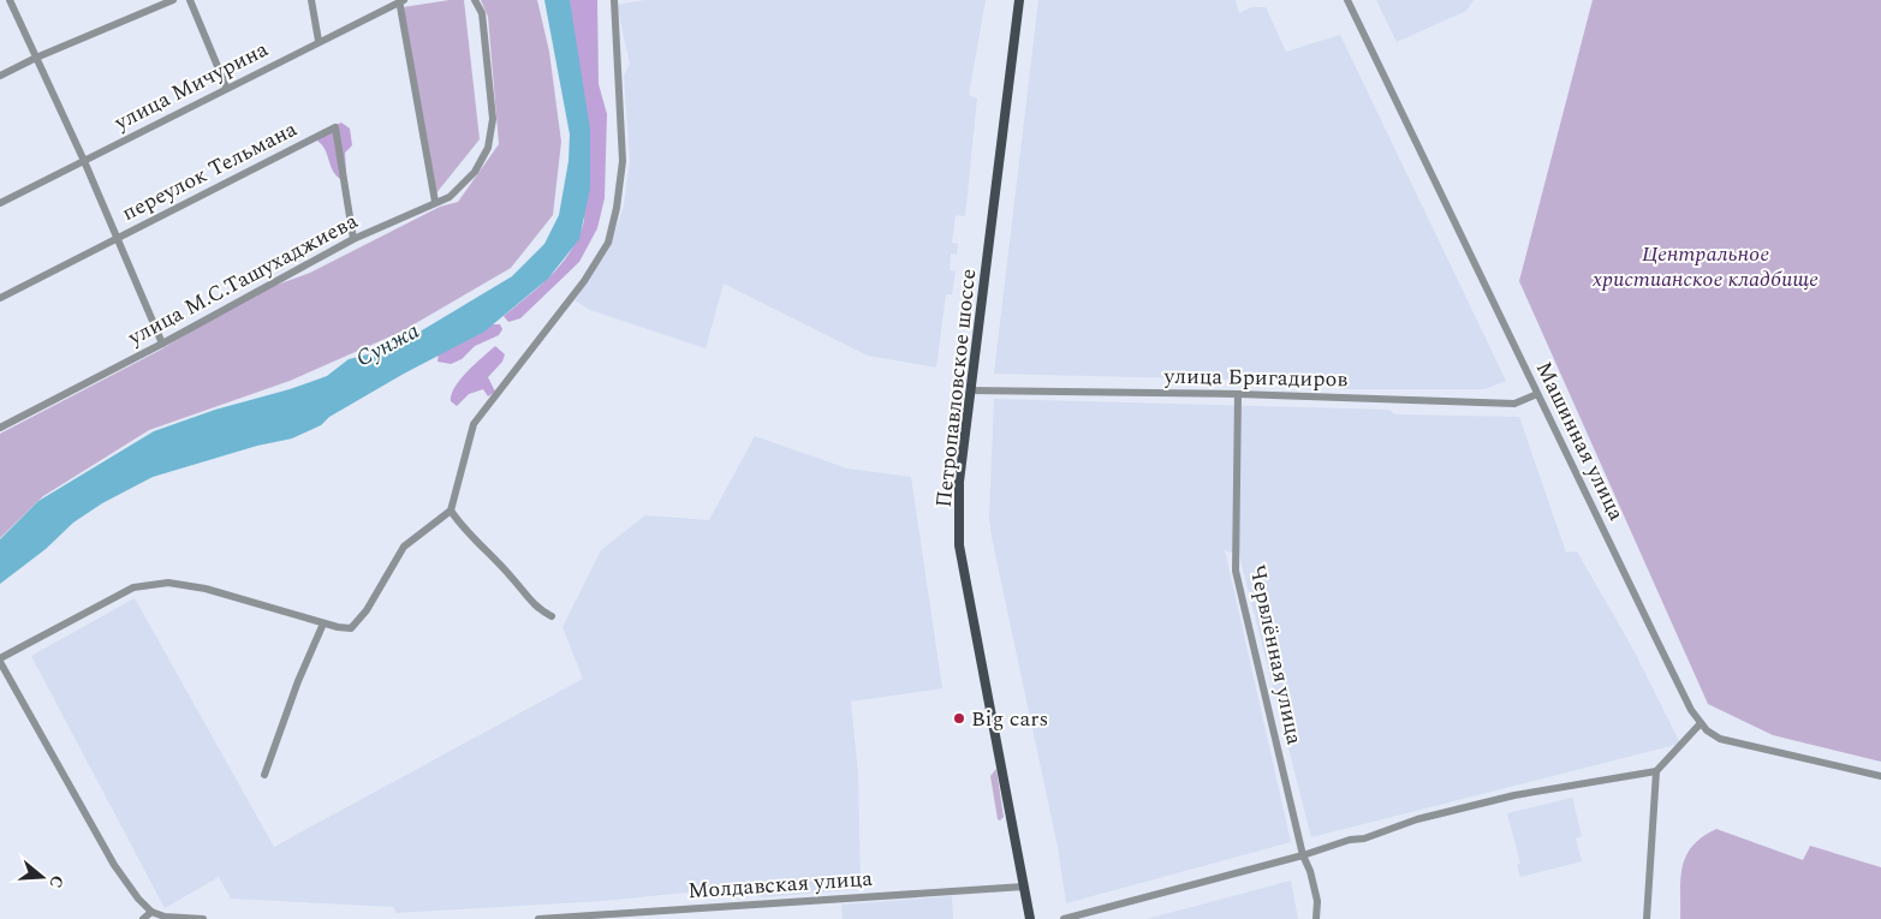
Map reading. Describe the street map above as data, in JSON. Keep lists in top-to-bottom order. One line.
{"streets":{"main road":["Петропавловское шоссе"],"street":["улица Мичурина","переулок Тельмана","улица М.С.Ташухаджиева","улица Бригадиров","Машинная улица","Червлённая улица","Молдавская улица"]},"crossings":[["переулок Тельмана","улица М.С.Ташухаджиева"],["улица Бригадиров","Петропавловское шоссе"],["улица Бригадиров","Машинная улица"],["улица Бригадиров","Червлённая улица"],["Петропавловское шоссе","Молдавская улица"]],"water":["Сунжа"],"parks":["Центральное христианское кладбище"],"places":["Big cars"],"north":"right"}
